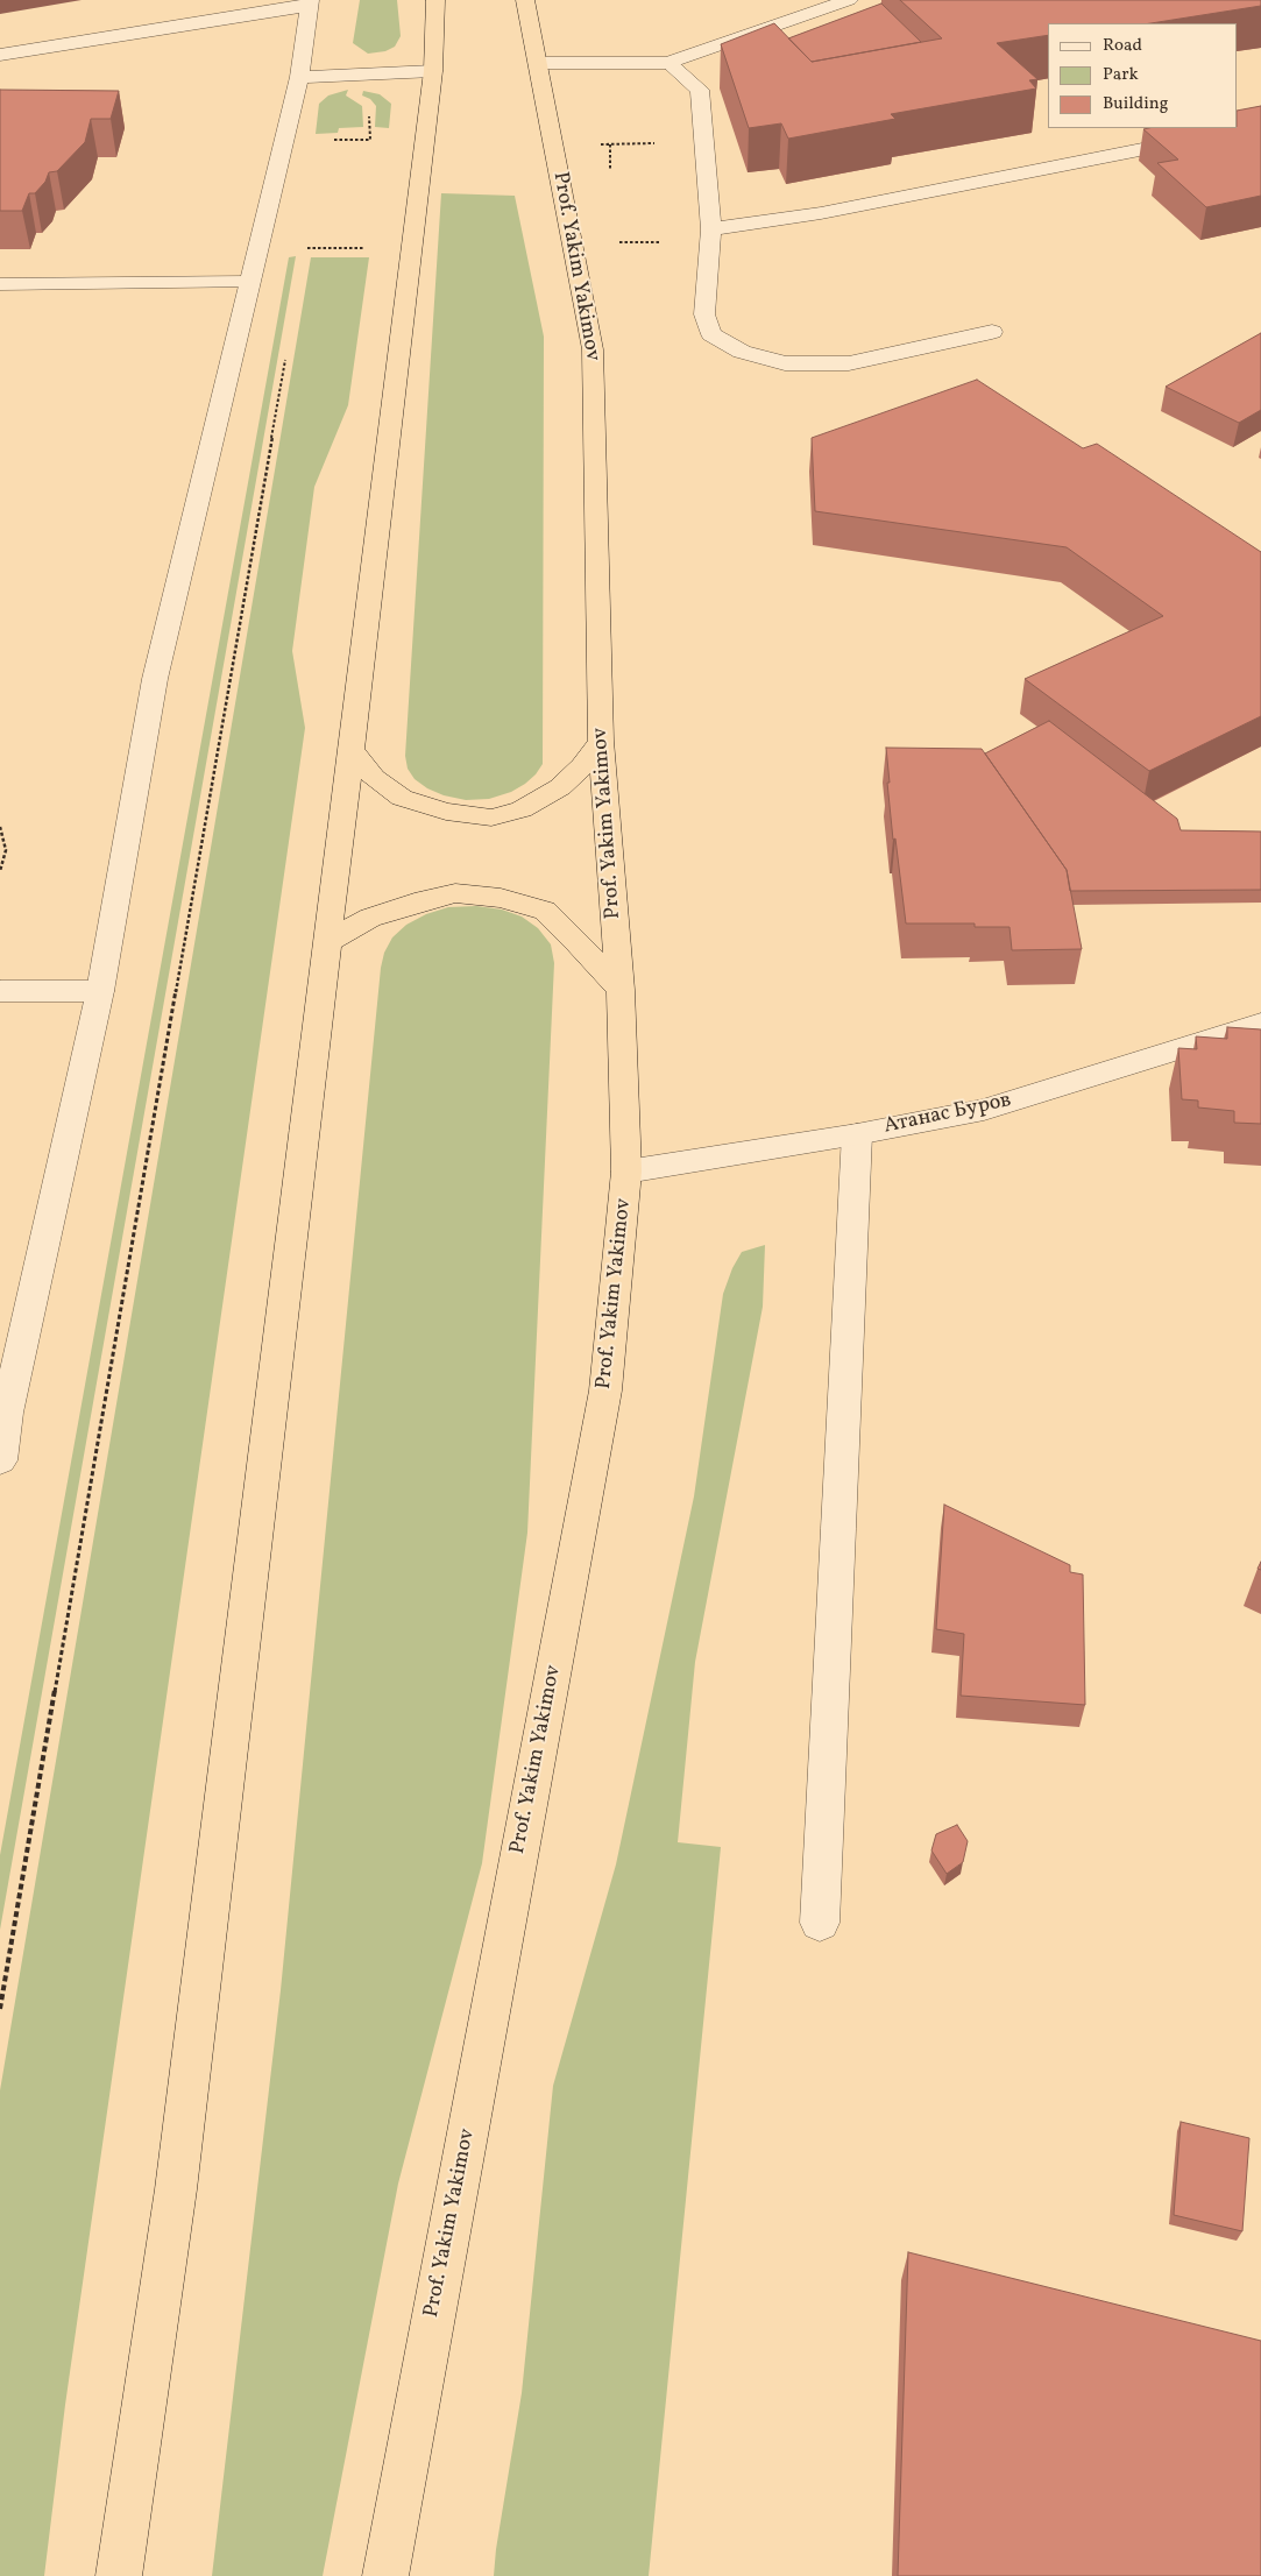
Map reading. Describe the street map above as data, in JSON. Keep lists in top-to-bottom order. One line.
{"streets":{"highway":["Prof. Yakim Yakimov"],"street":["Атанас Буров"]},"crossings":[["Prof. Yakim Yakimov","Атанас Буров"]],"legend":["Road","Park","Building"]}
